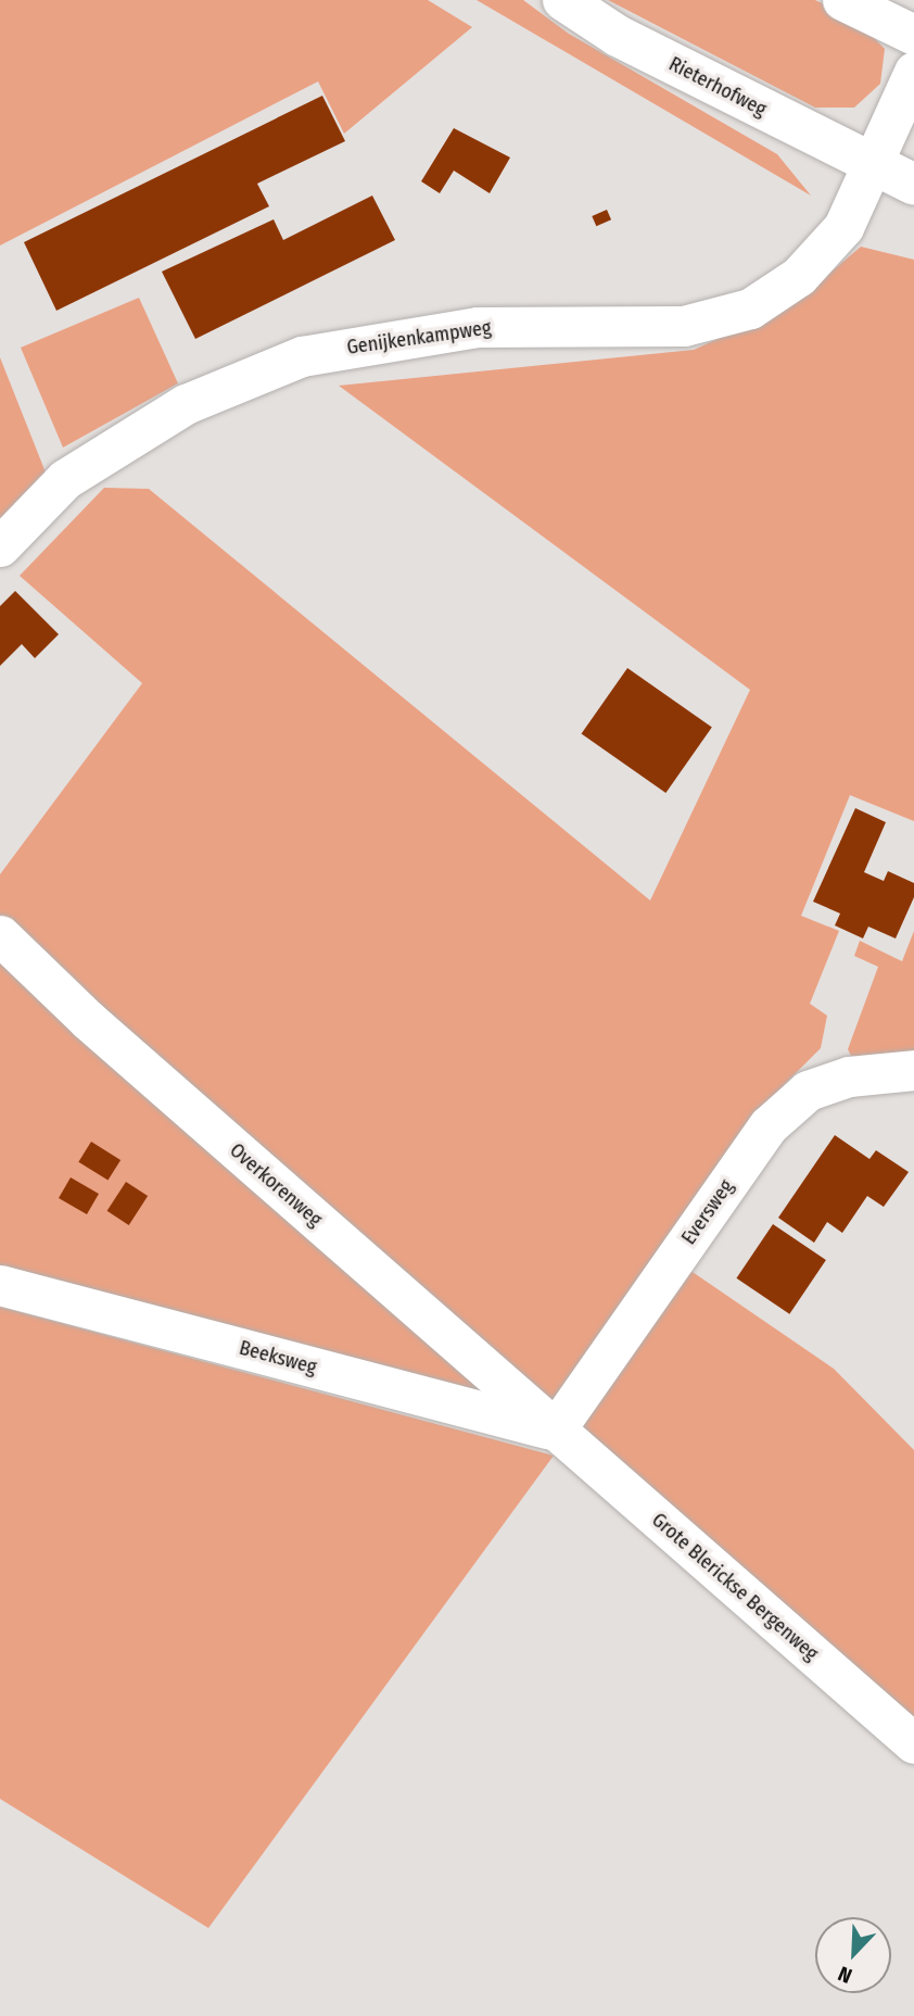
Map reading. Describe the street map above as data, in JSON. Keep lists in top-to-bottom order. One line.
{"streets":{"main road":["Rieterhofweg"],"street":["Genijkenkampweg","Overkorenweg","Eversweg","Beeksweg","Grote Blerickse Bergenweg"]},"crossings":[["Rieterhofweg","Genijkenkampweg"],["Overkorenweg","Eversweg"],["Overkorenweg","Beeksweg"],["Overkorenweg","Grote Blerickse Bergenweg"],["Eversweg","Beeksweg"],["Eversweg","Grote Blerickse Bergenweg"],["Beeksweg","Grote Blerickse Bergenweg"]],"north":"bottom left"}
